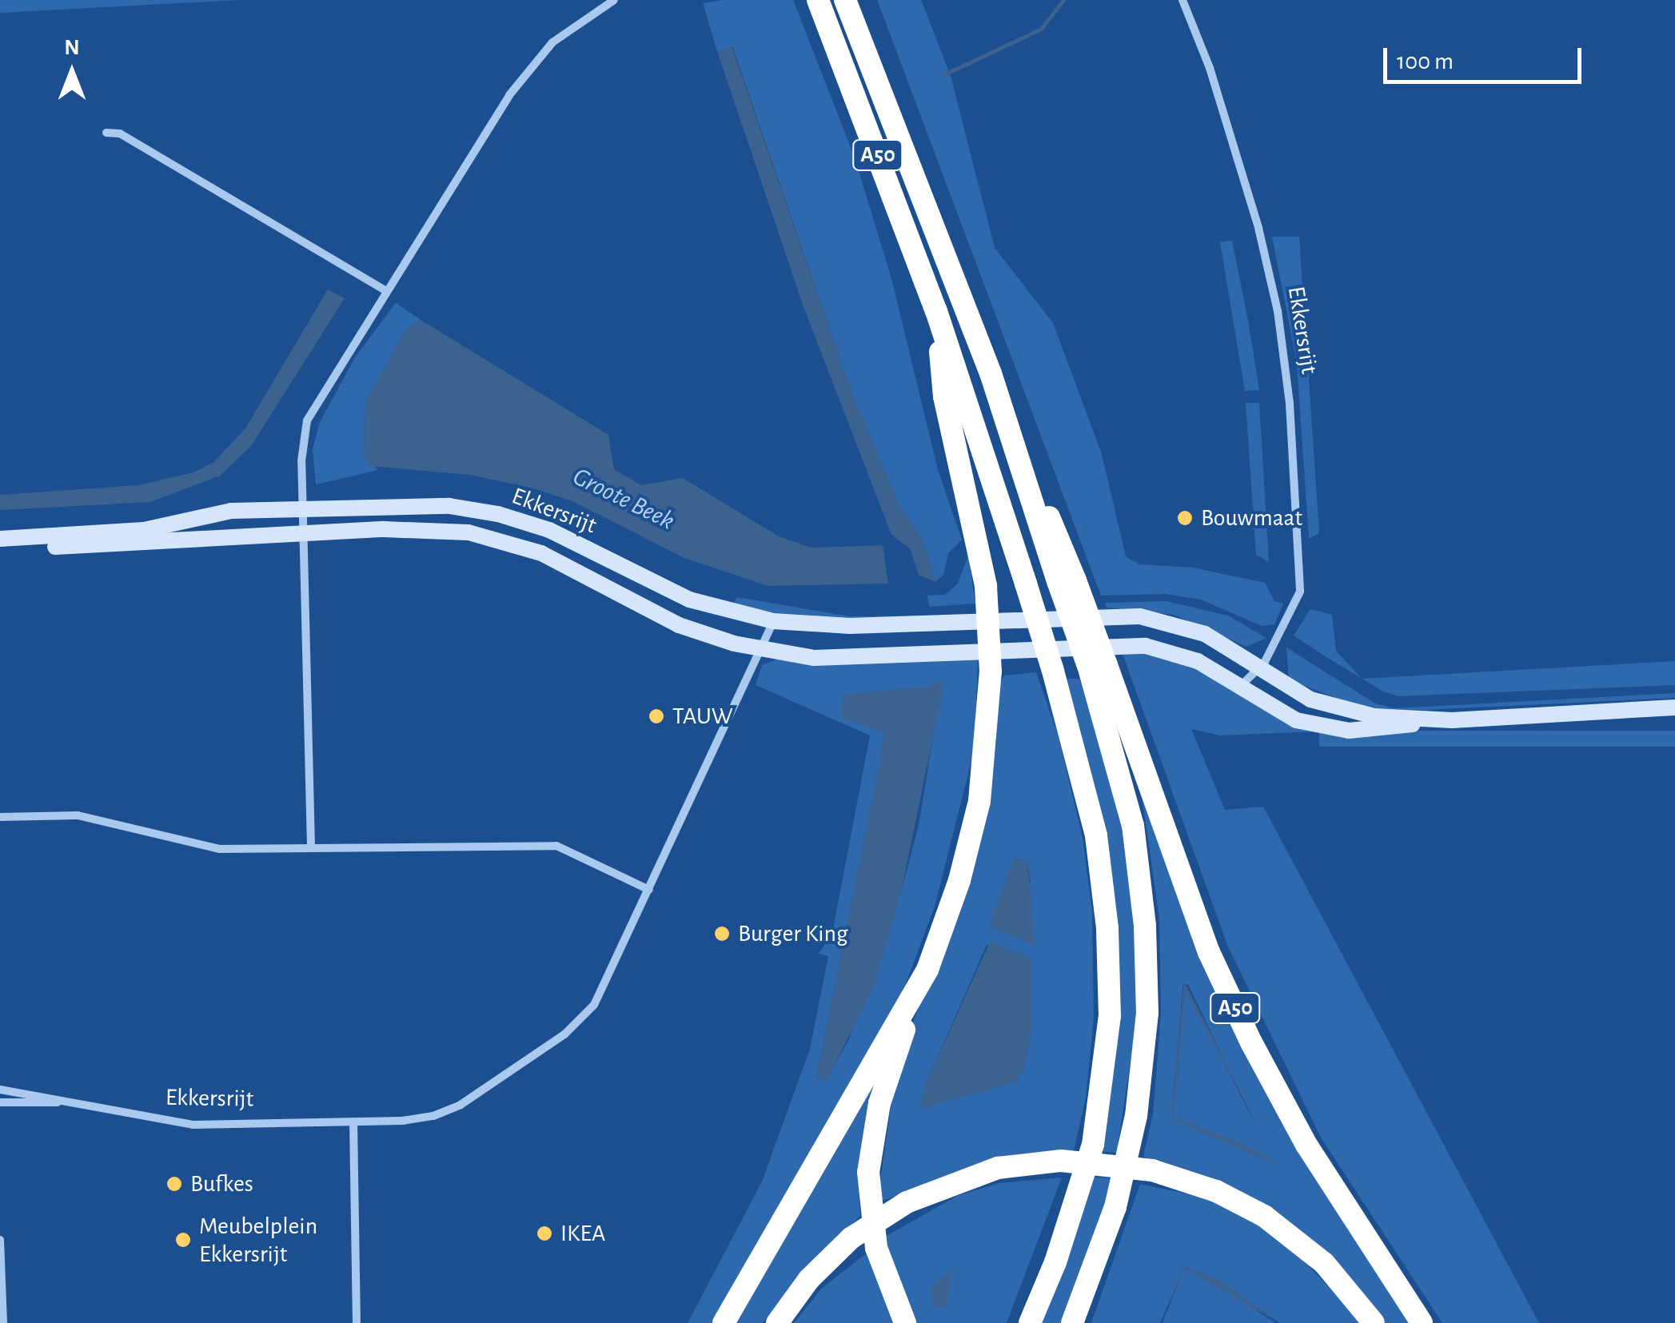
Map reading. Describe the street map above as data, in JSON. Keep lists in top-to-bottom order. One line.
{"streets":{"highway":["A50"],"main road":["Ekkersrijt"]},"crossings":[["A50","Ekkersrijt"]],"water":["Groote Beek"],"places":["Bouwmaat","TAUW","Burger King","Bufkes","IKEA","Meubelplein Ekkersrijt"],"scale_bar":"100 m","north":"top"}
